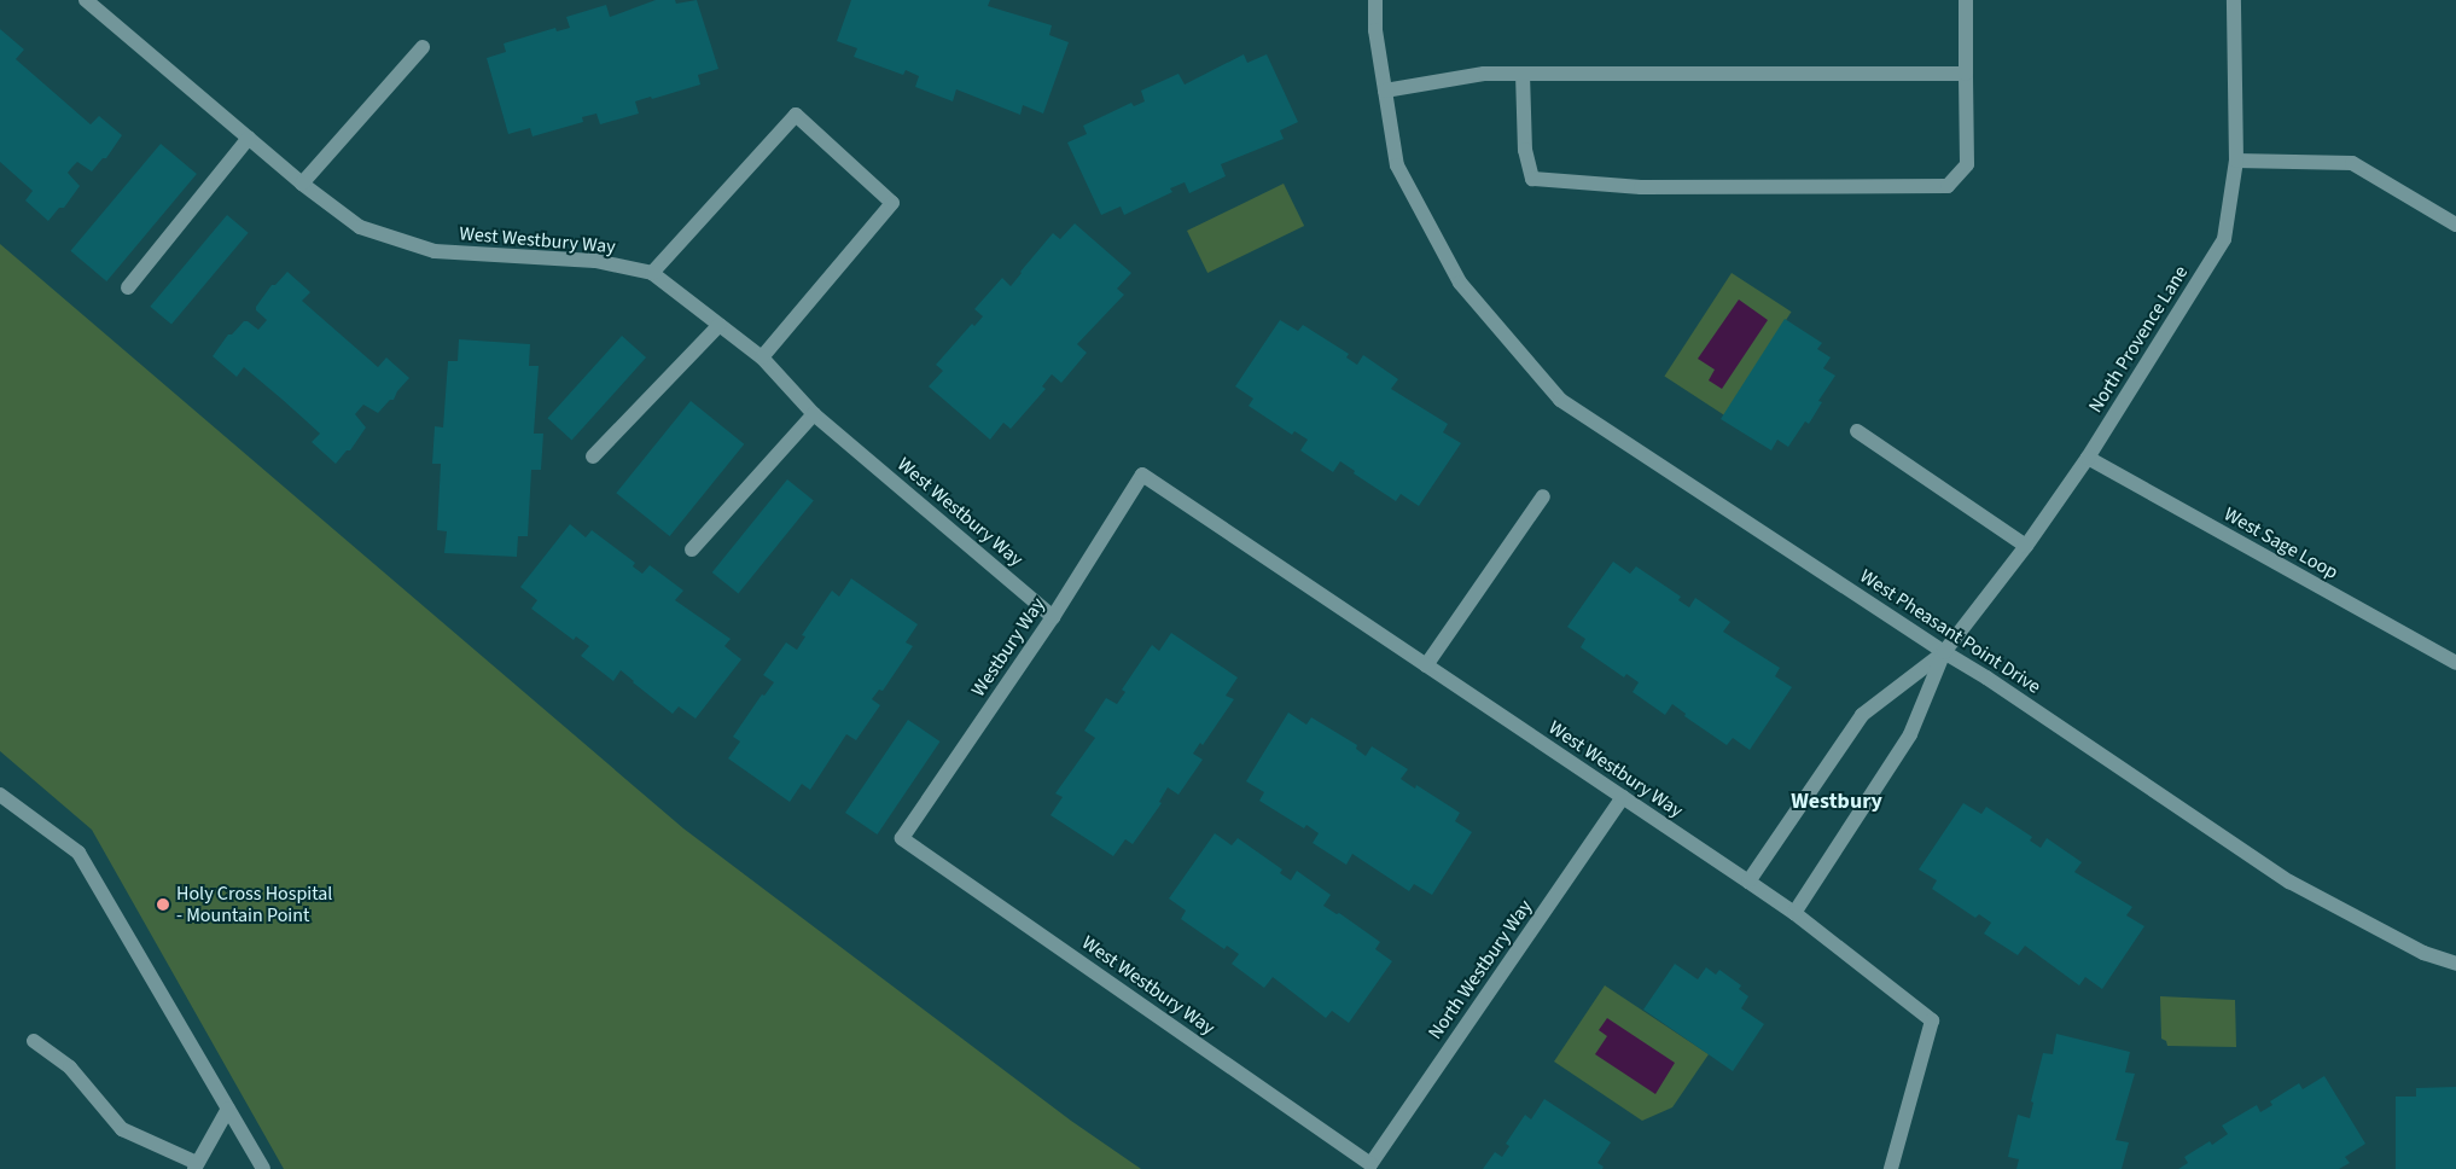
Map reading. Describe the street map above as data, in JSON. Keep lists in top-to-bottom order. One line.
{"streets":{"street":["West Westbury Way","North Provence Lane","West Sage Loop","West Pheasant Point Drive","Westbury Way","North Westbury Way"]},"crossings":[["West Westbury Way","Westbury Way"],["West Westbury Way","North Westbury Way"],["North Provence Lane","West Sage Loop"],["North Provence Lane","West Pheasant Point Drive"]],"districts":["Westbury"],"places":["Holy Cross Hospital - Mountain Point"]}
